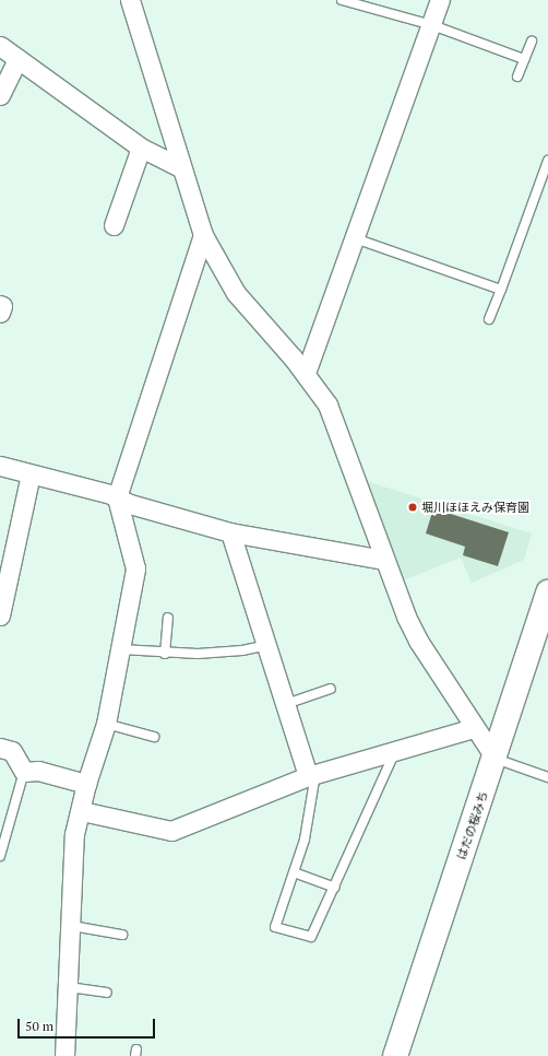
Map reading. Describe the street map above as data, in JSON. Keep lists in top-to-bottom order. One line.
{"streets":{"street":["はだの桜みち"]},"places":["堀川ほほえみ保育園"],"scale_bar":"50 m"}
